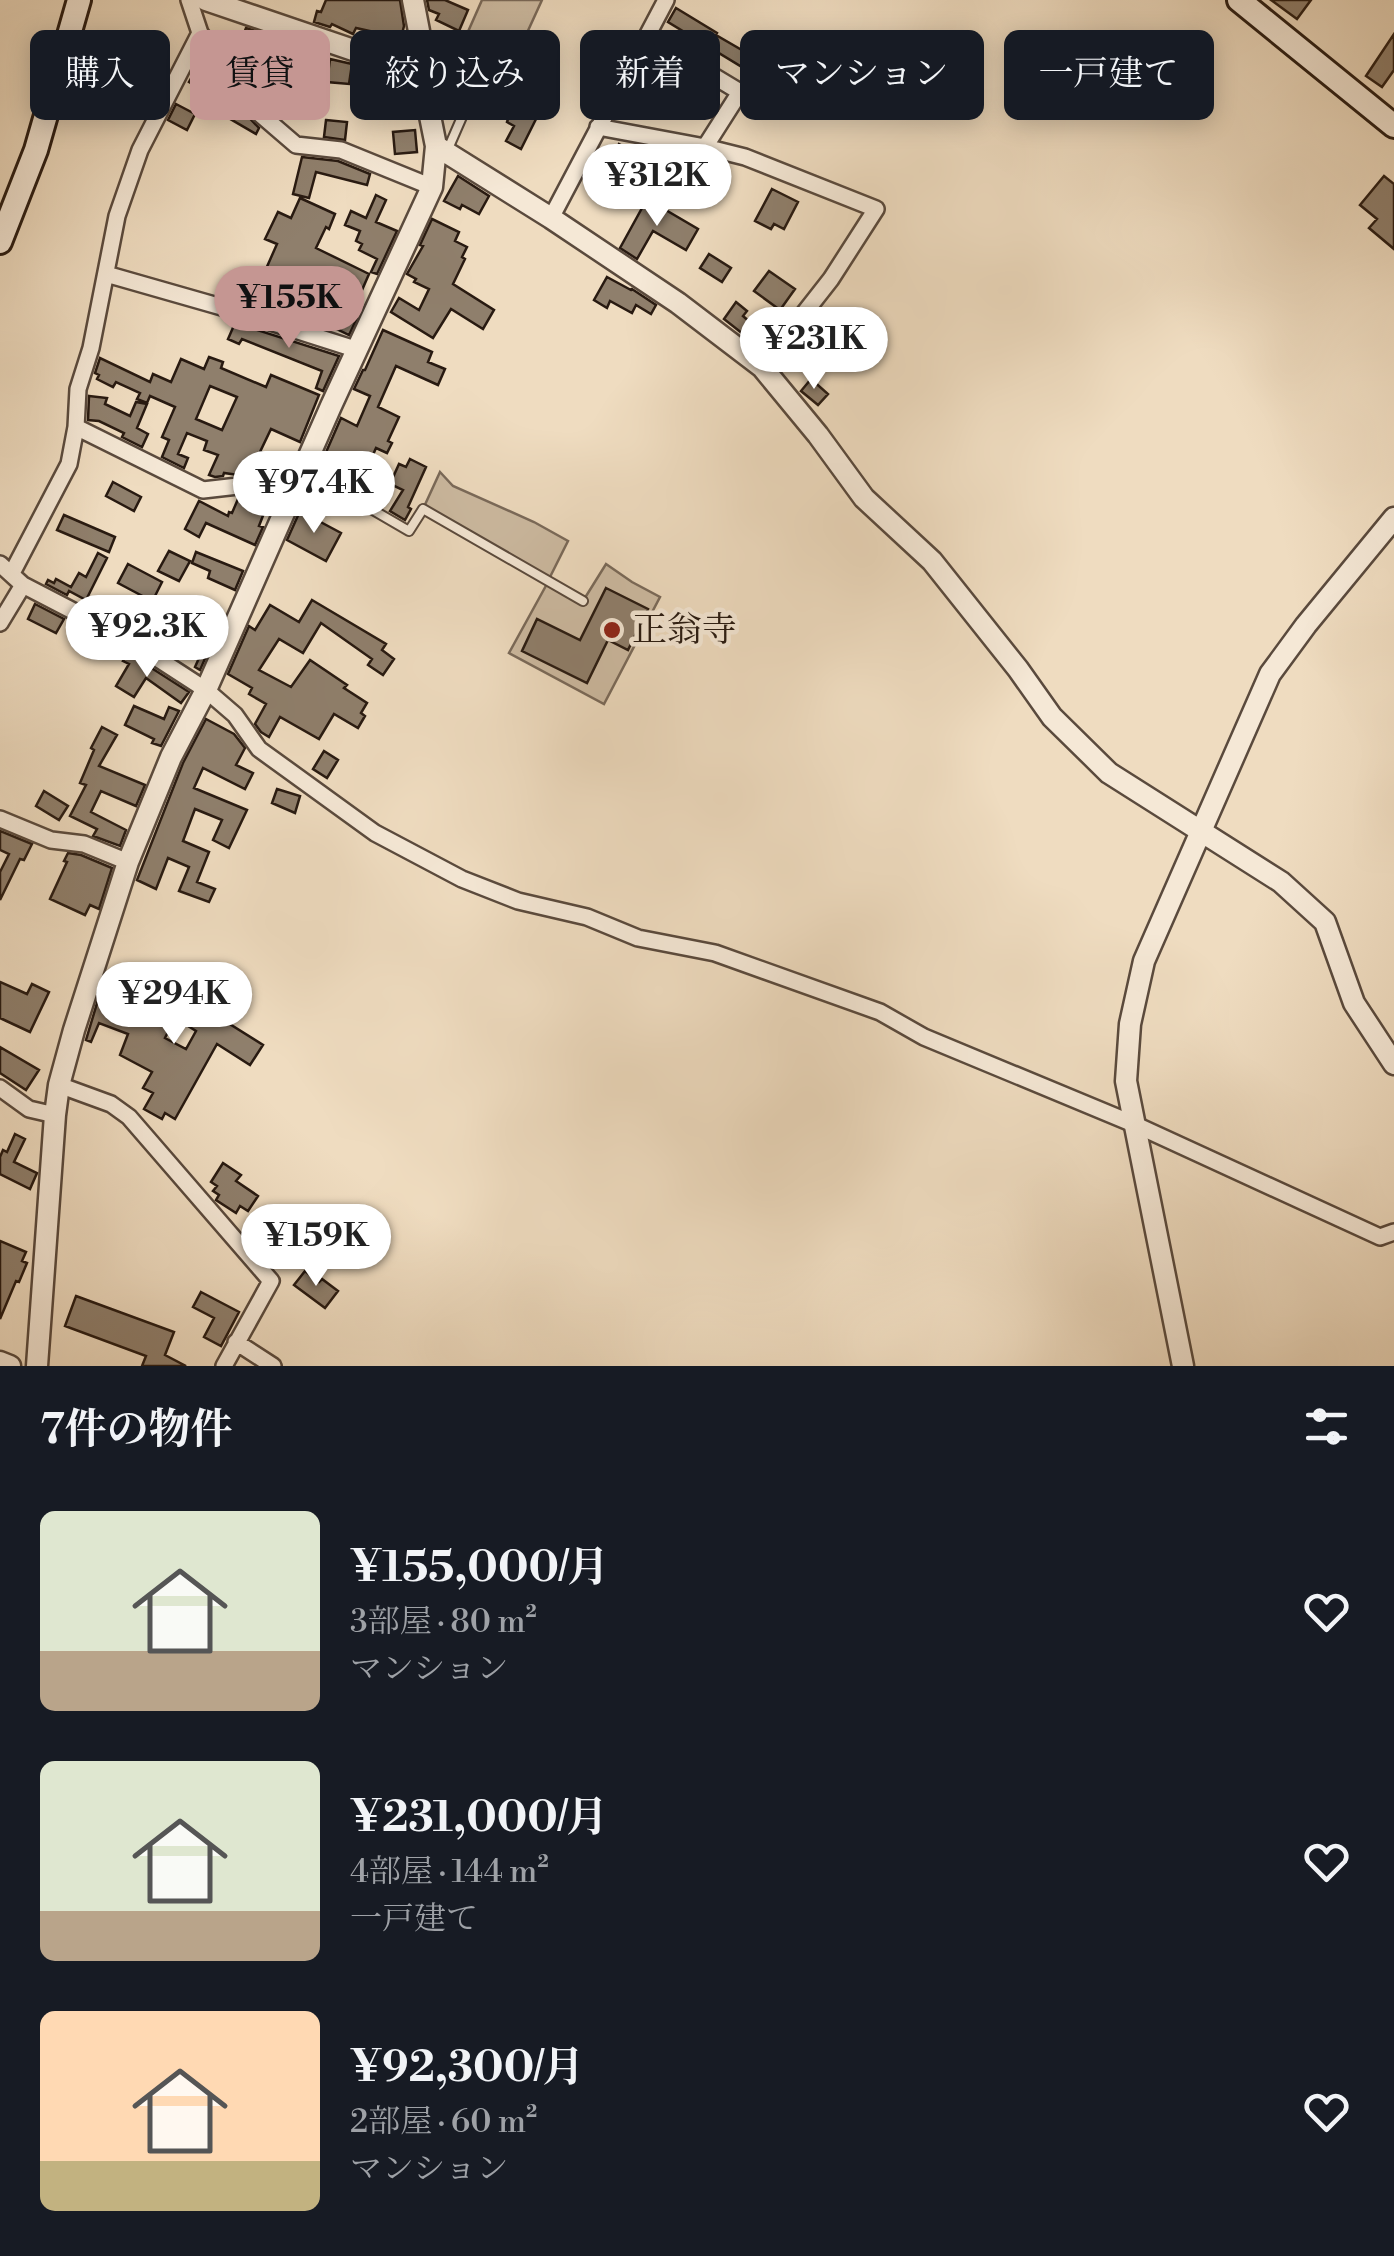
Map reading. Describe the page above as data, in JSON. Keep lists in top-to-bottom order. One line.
{"places":["正翁寺"],"page":{"chip":["購入","賃貸","絞り込み","新着","マンション","一戸建て"],"price":["¥312K","¥155K","¥231K","¥97.4K","¥92.3K","¥294K","¥159K"],"heading":"7件の物件","list":[{"name":"¥155,000/月","note":"3部屋 · 80 m² · マンション"},{"name":"¥231,000/月","note":"4部屋 · 144 m² · 一戸建て"},{"name":"¥92,300/月","note":"2部屋 · 60 m² · マンション"}]}}
